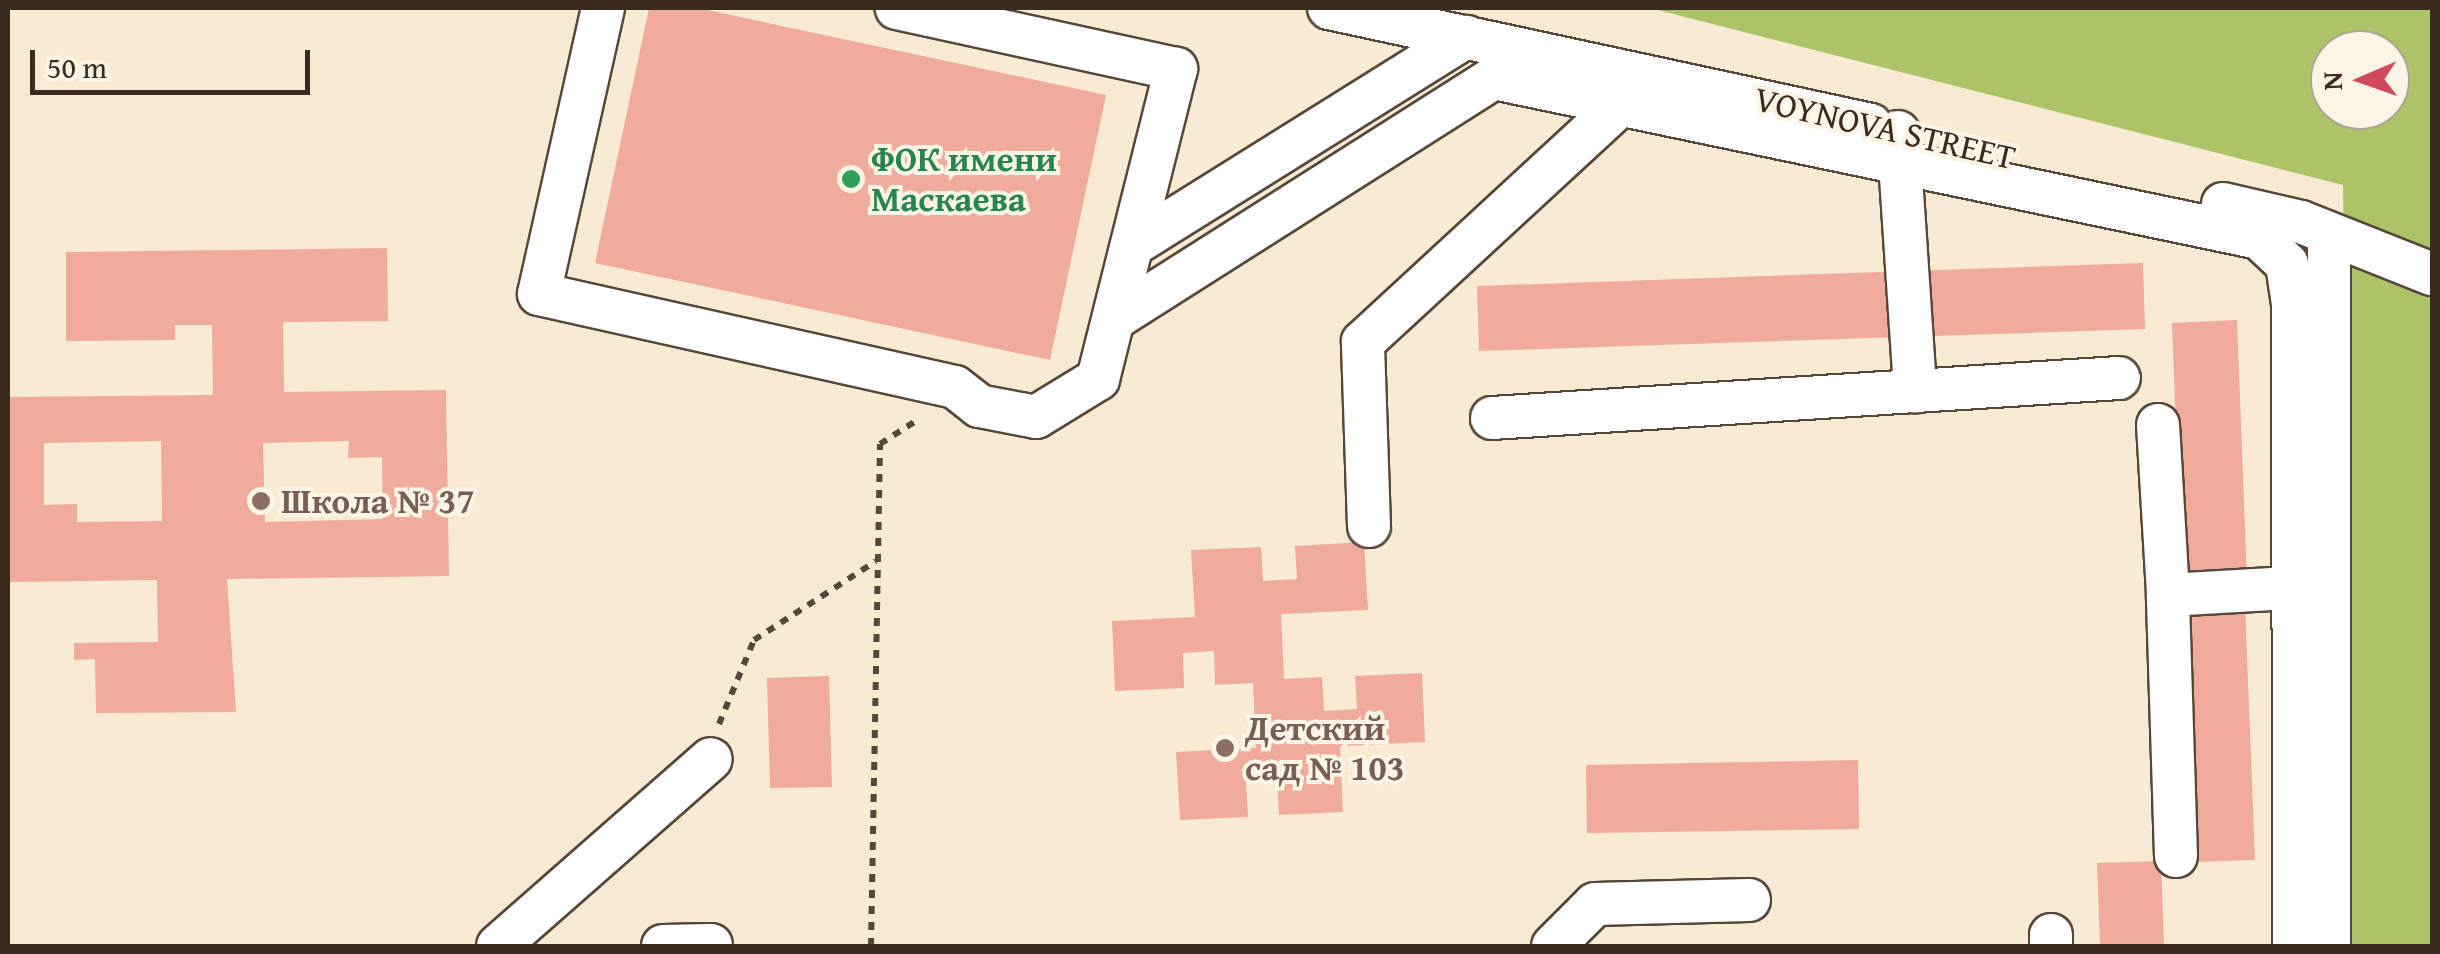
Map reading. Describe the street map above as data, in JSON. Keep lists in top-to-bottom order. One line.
{"streets":{"street":["VOYNOVA STREET"]},"places":["ФОК имени Маскаева","Школа № 37","Детский сад № 103"],"scale_bar":"50 m","north":"left"}
